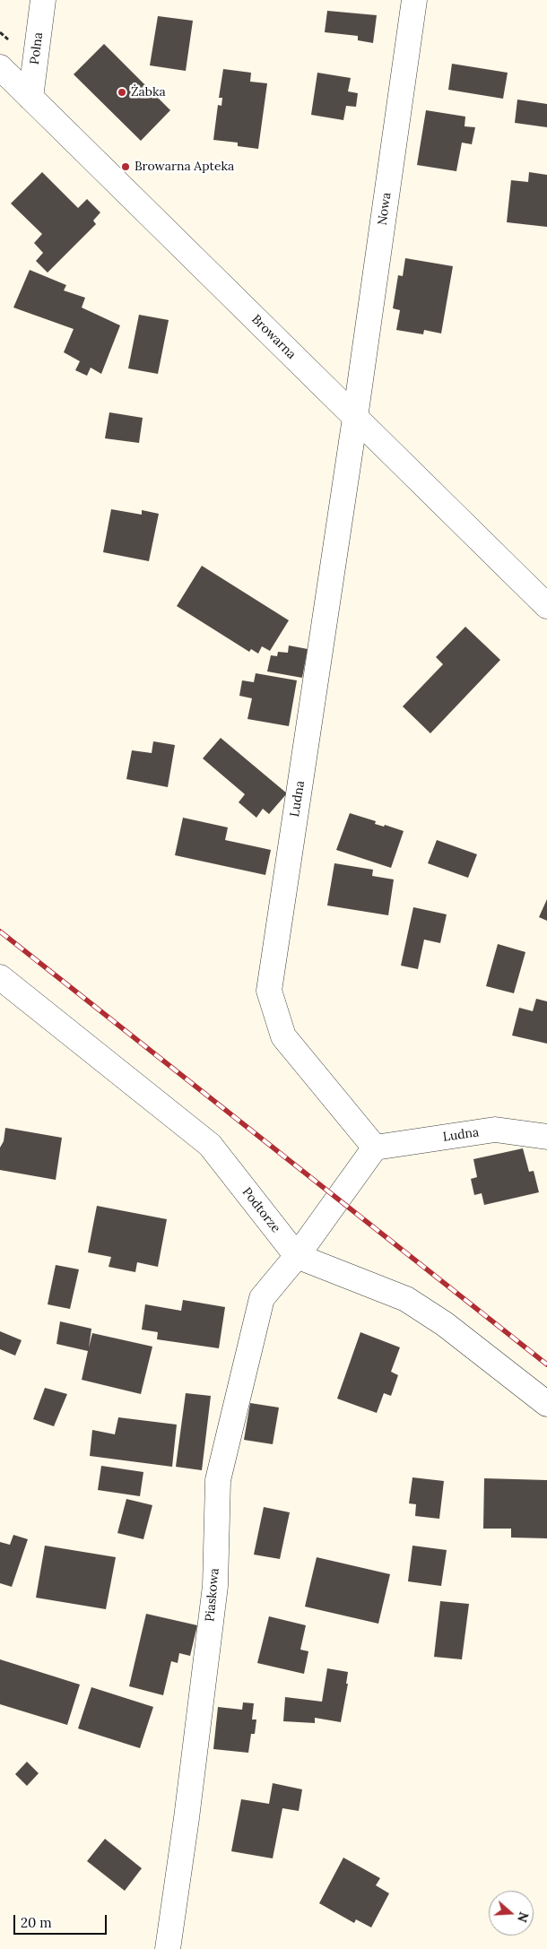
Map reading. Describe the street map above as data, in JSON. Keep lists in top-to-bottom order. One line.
{"streets":{"street":["Polna","Nowa","Browarna","Ludna","Podtorze","Piaskowa"]},"crossings":[["Polna","Browarna"],["Nowa","Browarna"],["Nowa","Ludna"],["Browarna","Ludna"],["Podtorze","Piaskowa"]],"places":["Żabka","Browarna Apteka"],"scale_bar":"20 m","north":"right"}
